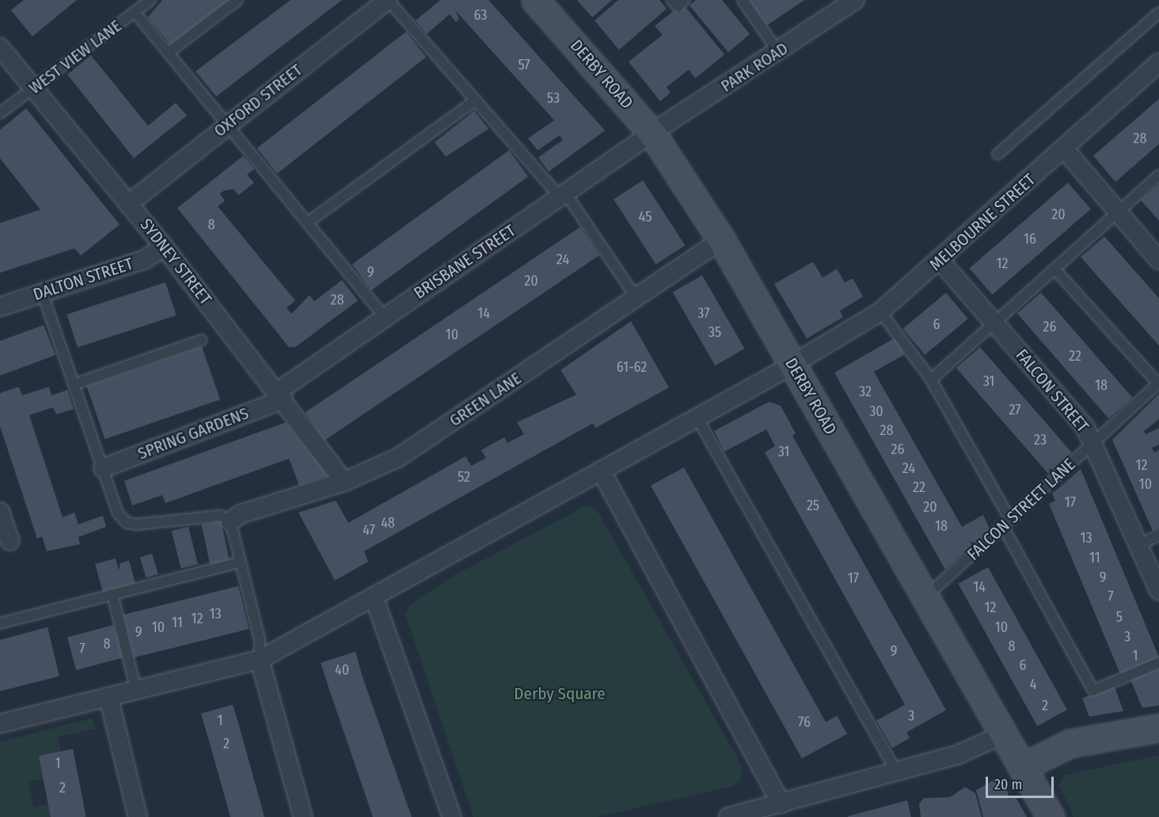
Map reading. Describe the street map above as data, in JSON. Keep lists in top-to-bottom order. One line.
{"streets":{"main road":["DERBY ROAD"],"street":["PARK ROAD","OXFORD STREET","MELBOURNE STREET","SYDNEY STREET","BRISBANE STREET","DALTON STREET","FALCON STREET","GREEN LANE","SPRING GARDENS"],"lane":["WEST VIEW LANE","FALCON STREET LANE"]},"crossings":[["WEST VIEW LANE","SYDNEY STREET"],["PARK ROAD","DERBY ROAD"],["PARK ROAD","BRISBANE STREET"],["DERBY ROAD","MELBOURNE STREET"],["DERBY ROAD","BRISBANE STREET"],["DERBY ROAD","GREEN LANE"],["DERBY ROAD","FALCON STREET LANE"],["OXFORD STREET","SYDNEY STREET"],["MELBOURNE STREET","FALCON STREET"],["SYDNEY STREET","BRISBANE STREET"],["SYDNEY STREET","DALTON STREET"],["SYDNEY STREET","GREEN LANE"],["SYDNEY STREET","SPRING GARDENS"],["BRISBANE STREET","SPRING GARDENS"],["FALCON STREET","FALCON STREET LANE"]],"parks":["Derby Square"],"house_numbers":["63","57","53","28","20","45","8","16","24","12","9","20","28","14","37","6","26","35","10","22","61-62","31","18","32","27","30","28","23","26","31","12","24","52","10","22","17","25","20","48","18","47","13","11","9","17","14","7","12","13","5","12","11","10","10","9","3","8","8","7","9","1","6","40","4","2","3","1","76","2","1","2"],"scale_bar":"20 m"}
